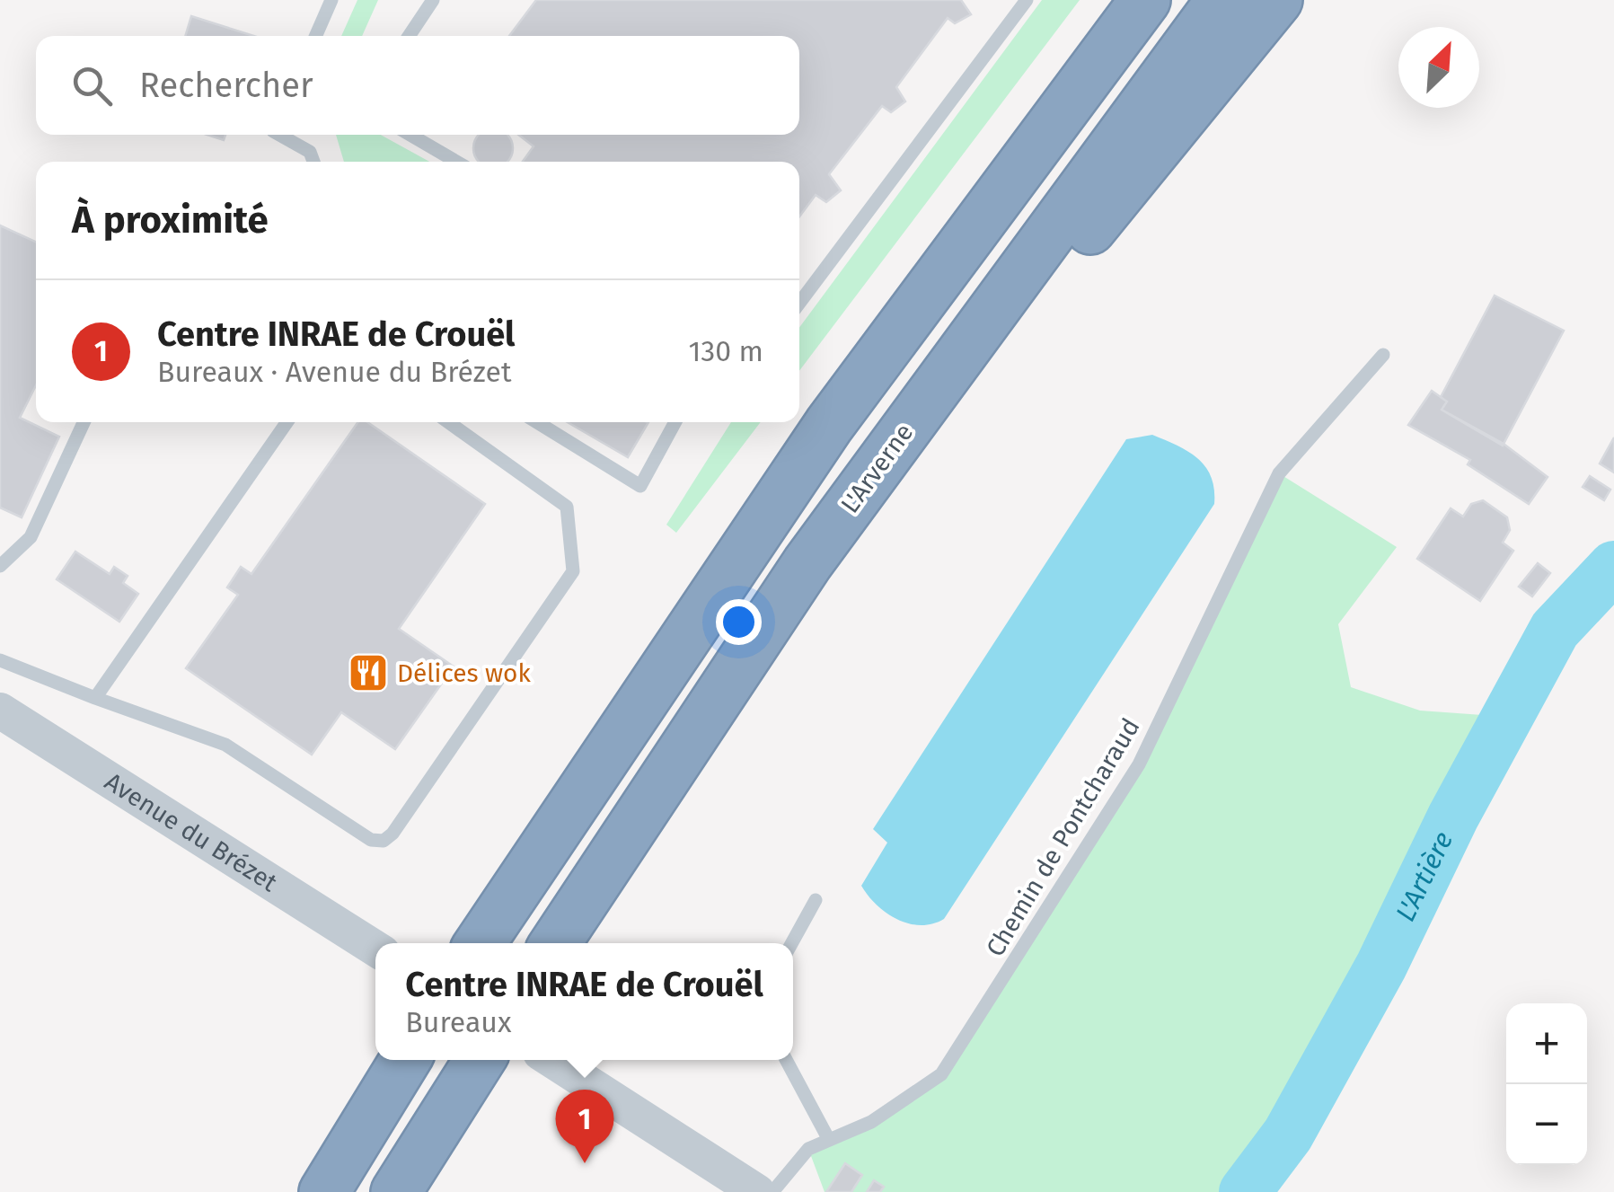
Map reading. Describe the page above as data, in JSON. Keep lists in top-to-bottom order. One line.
{"streets":{"highway":["L'Arverne"],"street":["Avenue du Brézet"],"lane":["Chemin de Pontcharaud"]},"water":["L'Artière"],"places":{"restaurant":["Délices wok"]},"north":"top right","page":{"search":"Rechercher","heading":"À proximité","list":[{"mark":"1","name":"Centre INRAE de Crouël","note":"Bureaux · Avenue du Brézet","value":"130 m"}],"popup":["Centre INRAE de Crouël","Bureaux"],"map_buttons":["+","−"],"pins":"1"}}
